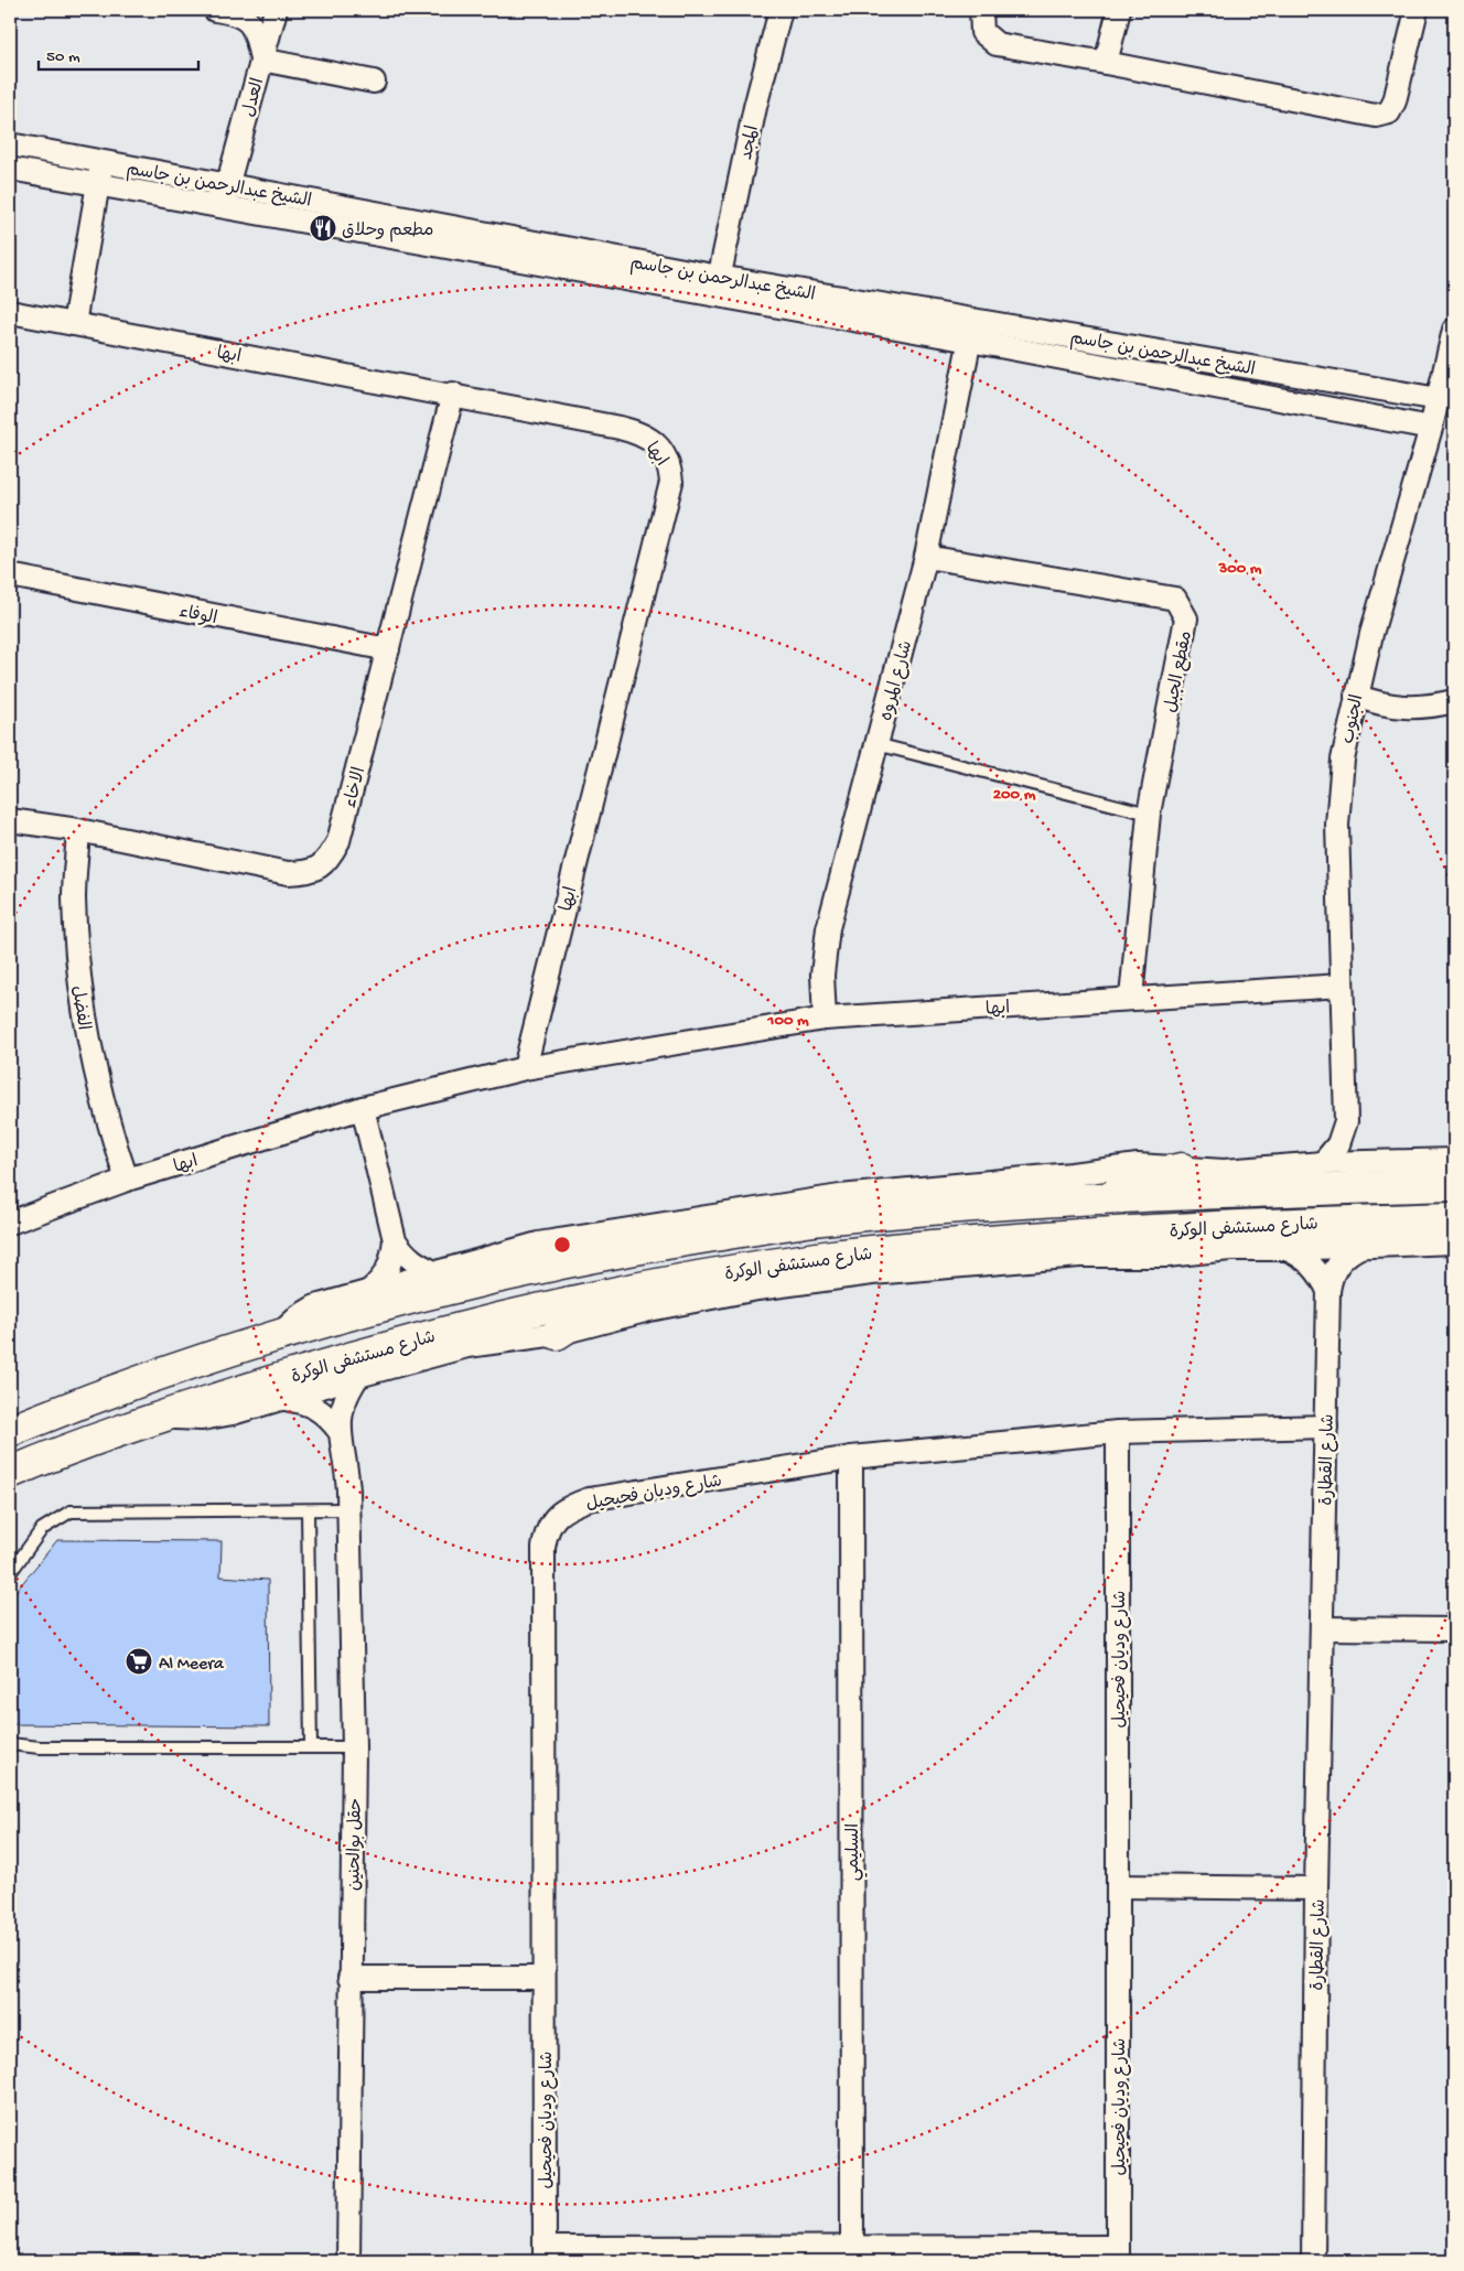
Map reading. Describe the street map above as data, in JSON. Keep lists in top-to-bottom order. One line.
{"streets":{"street":["العدل","المجد","الشيخ عبدالرحمن بن جاسم","ابها","الوفاء","مقطع الجبل","شارع المروه","الجنوب","الاخاء","الفضل","شارع مستشفى الوكرة","شارع القطارة","شارع وديان فحيحيل","حقل بوالحنين","السليمي"]},"crossings":[["العدل","الشيخ عبدالرحمن بن جاسم"],["المجد","الشيخ عبدالرحمن بن جاسم"],["الشيخ عبدالرحمن بن جاسم","شارع المروه"],["الشيخ عبدالرحمن بن جاسم","الجنوب"],["ابها","مقطع الجبل"],["ابها","شارع المروه"],["ابها","الجنوب"],["ابها","الاخاء"],["ابها","الفضل"],["الوفاء","الاخاء"],["مقطع الجبل","شارع المروه"],["الجنوب","شارع مستشفى الوكرة"],["الاخاء","الفضل"],["شارع مستشفى الوكرة","شارع القطارة"],["شارع مستشفى الوكرة","حقل بوالحنين"],["شارع القطارة","شارع وديان فحيحيل"],["شارع وديان فحيحيل","السليمي"]],"places":{"restaurant":["مطعم وحلاق"],"supermarket":["Al Meera"]},"scale_bar":"50 m","rings":["300 m","200 m","100 m"]}
